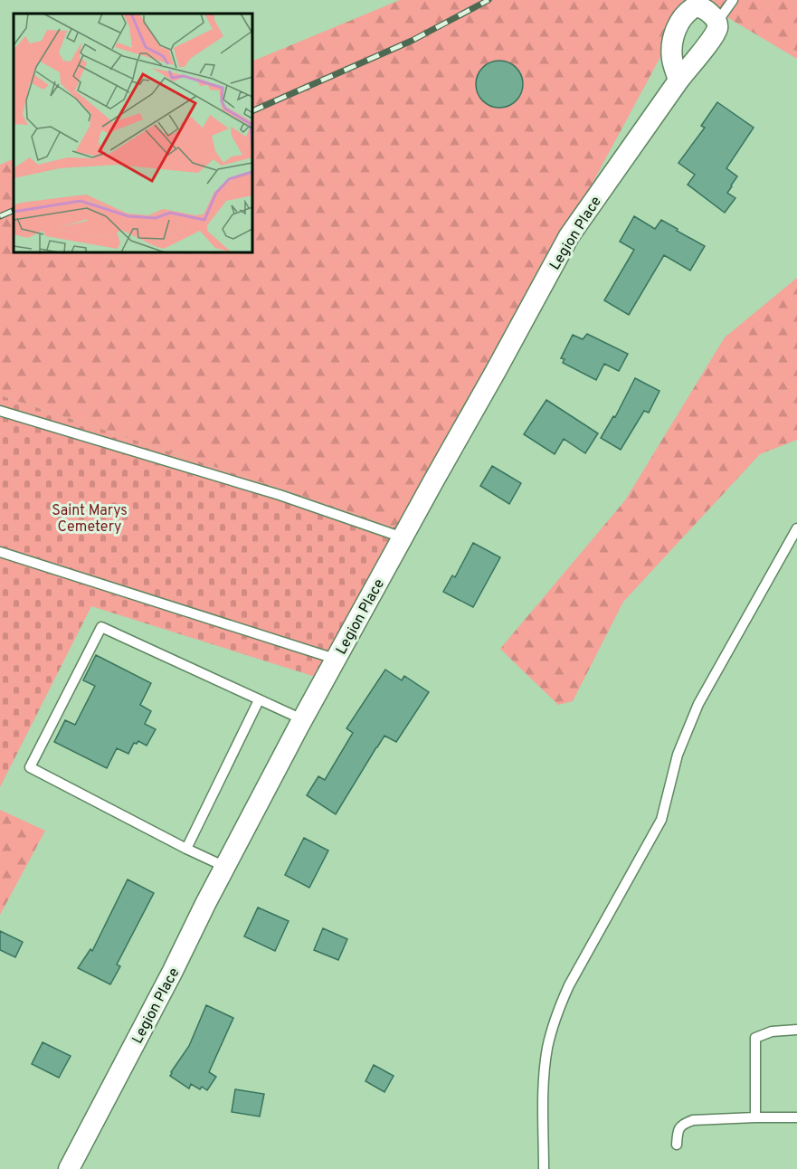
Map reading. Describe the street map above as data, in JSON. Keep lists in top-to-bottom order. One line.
{"streets":{"street":["Legion Place"]},"parks":["Saint Marys Cemetery"]}
